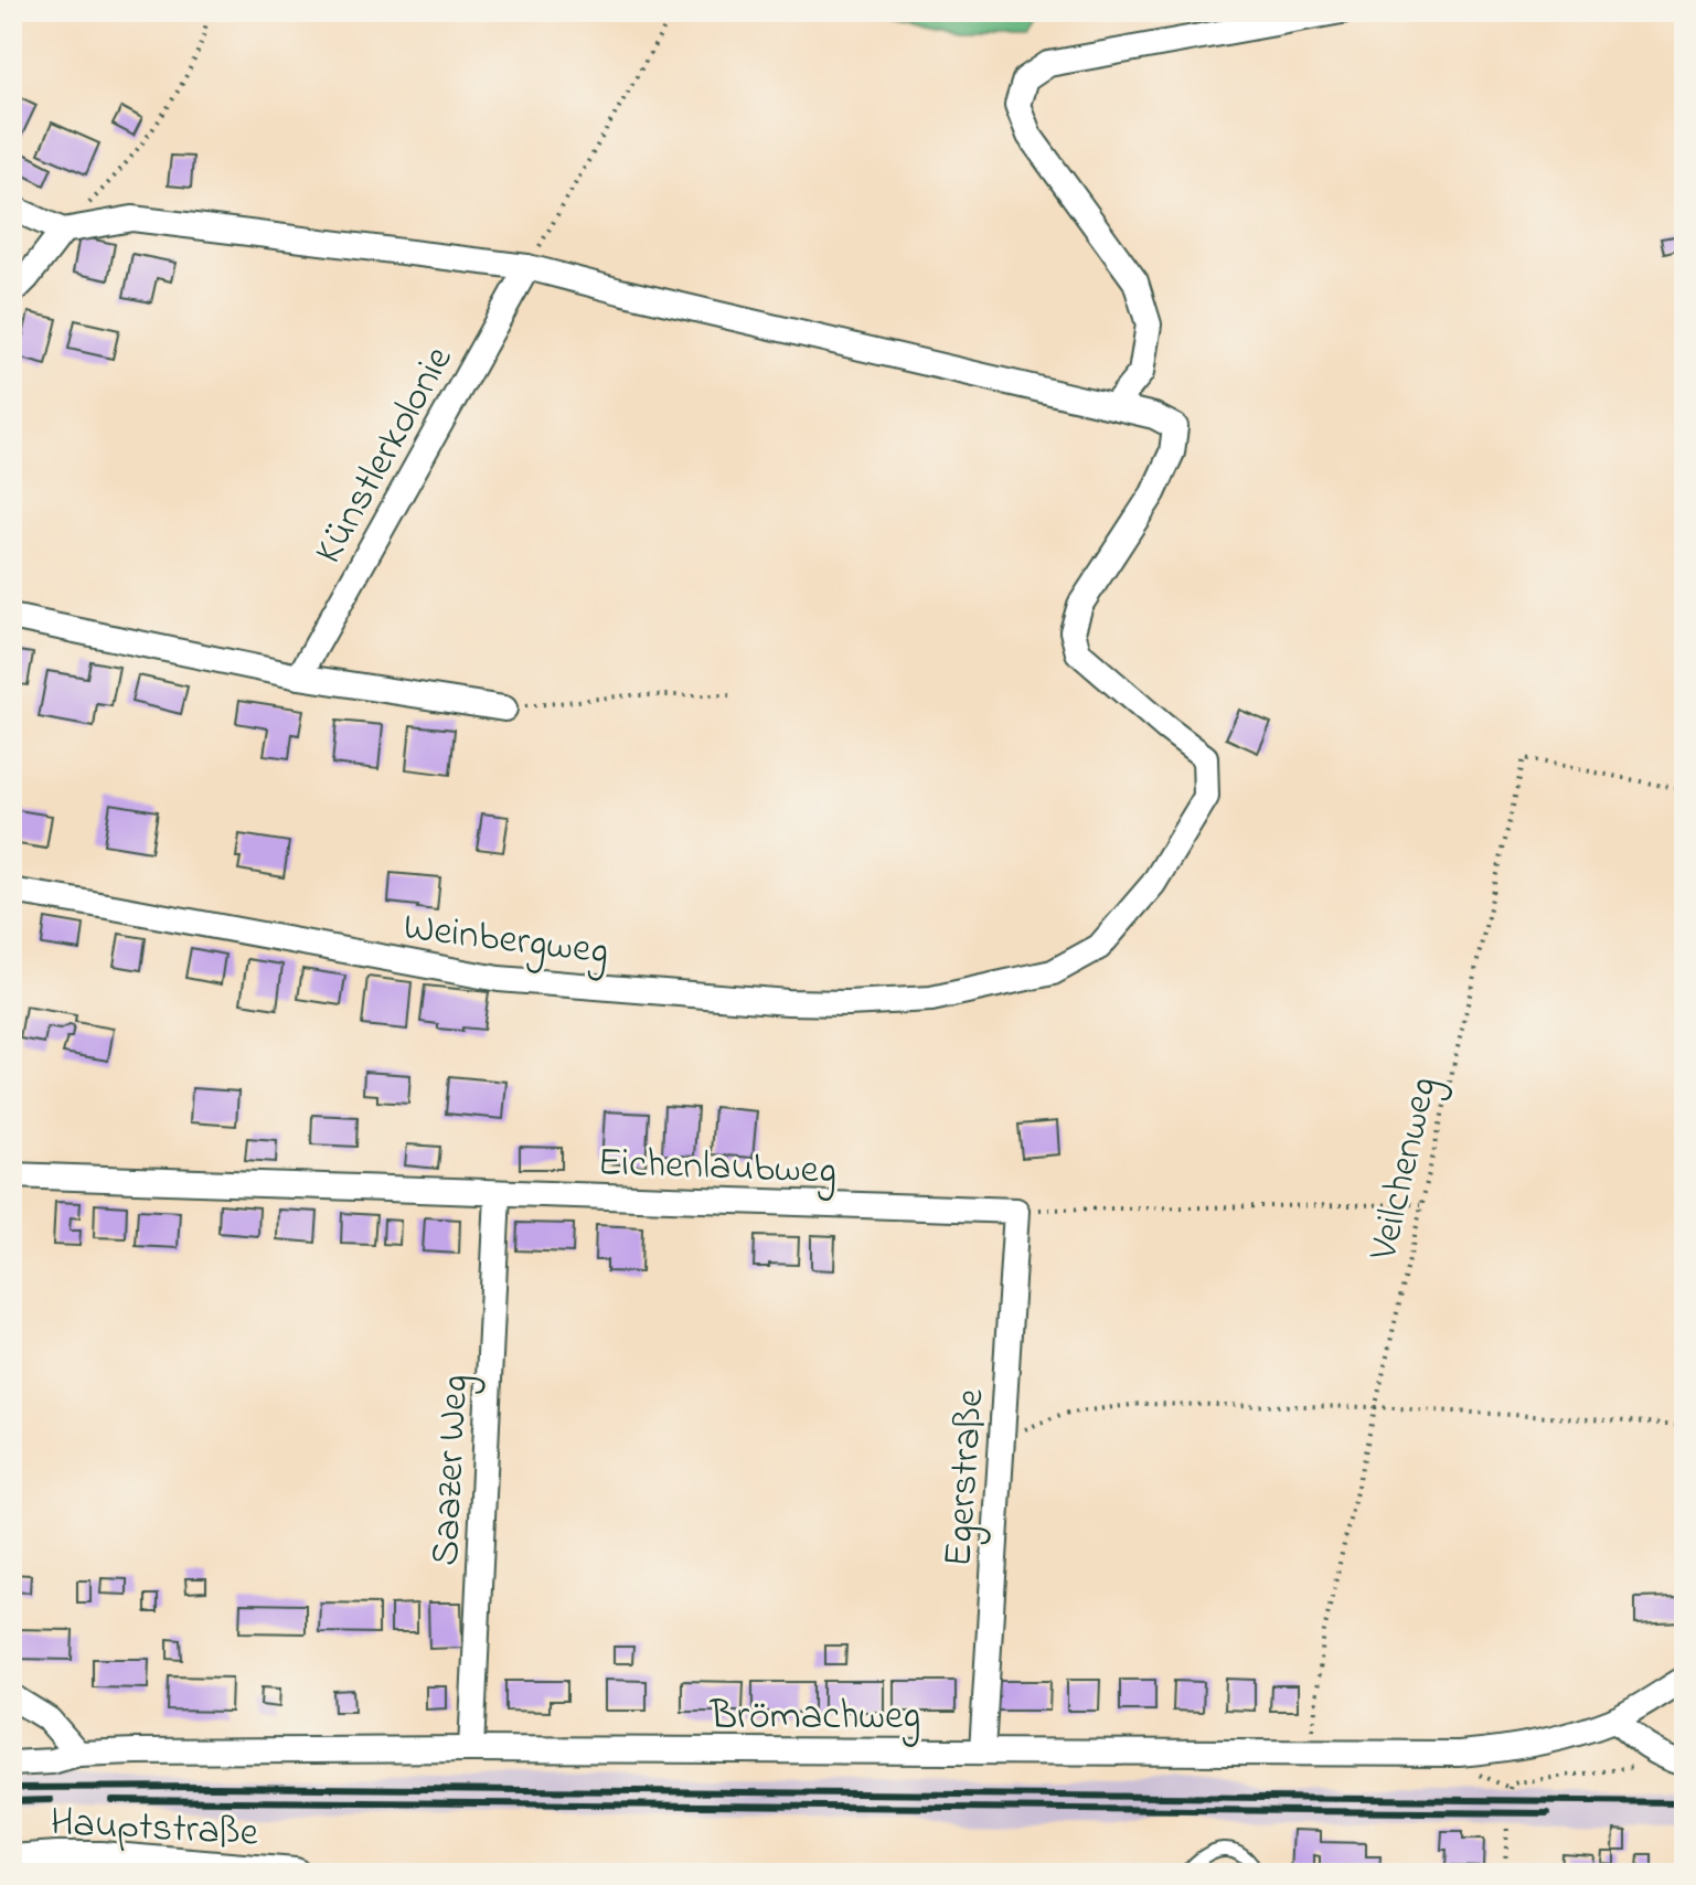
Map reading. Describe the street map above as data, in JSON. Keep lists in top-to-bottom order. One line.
{"streets":{"street":["Künstlerkolonie","Weinbergweg","Eichenlaubweg","Saazer Weg","Egerstraße","Brömachweg","Hauptstraße"],"path":["Veilchenweg"]},"crossings":[["Eichenlaubweg","Saazer Weg"],["Eichenlaubweg","Egerstraße"],["Veilchenweg","Brömachweg"],["Saazer Weg","Brömachweg"],["Egerstraße","Brömachweg"]]}
